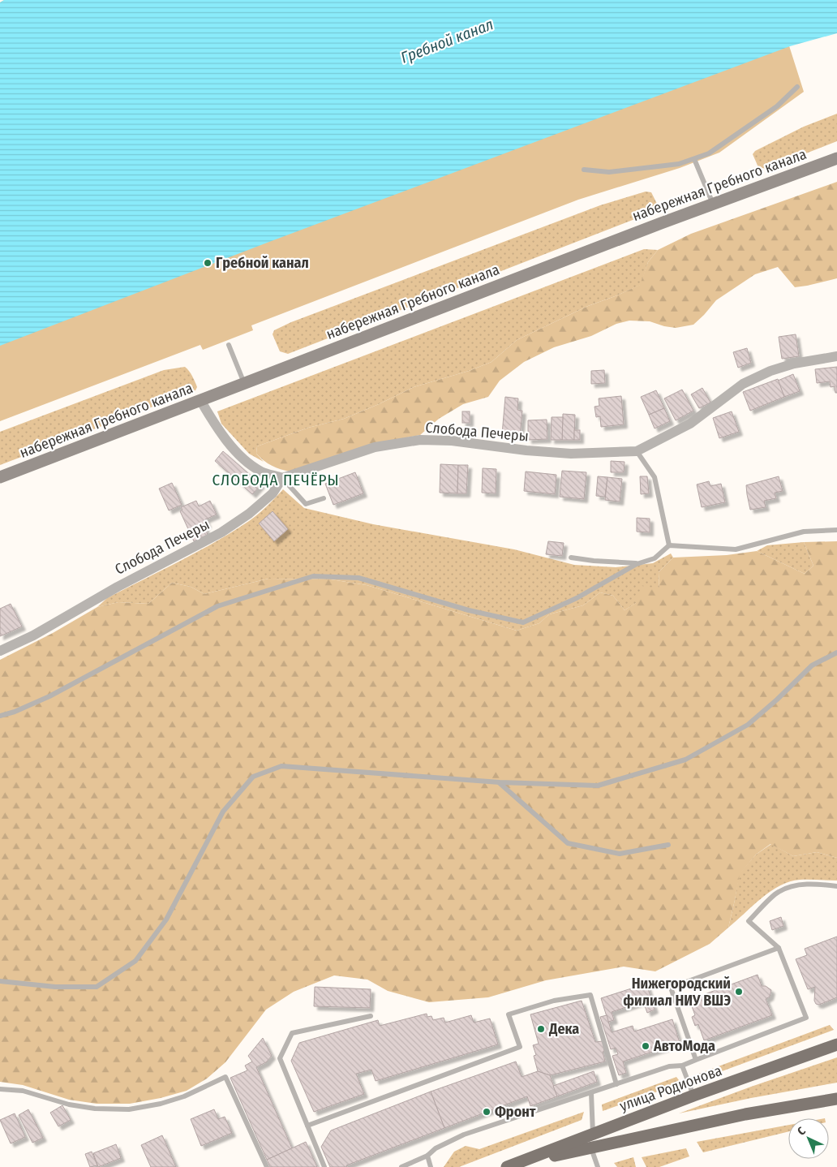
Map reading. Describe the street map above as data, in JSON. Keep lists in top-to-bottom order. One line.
{"streets":{"main road":["улица Родионова"],"street":["набережная Гребного канала","Слобода Печеры"]},"districts":["СЛОБОДА ПЕЧЁРЫ"],"water":["Гребной канал"],"places":["Гребной канал","Нижегородский филиал НИУ ВШЭ","Дека","АвтоМода","Фронт"],"north":"top left"}
